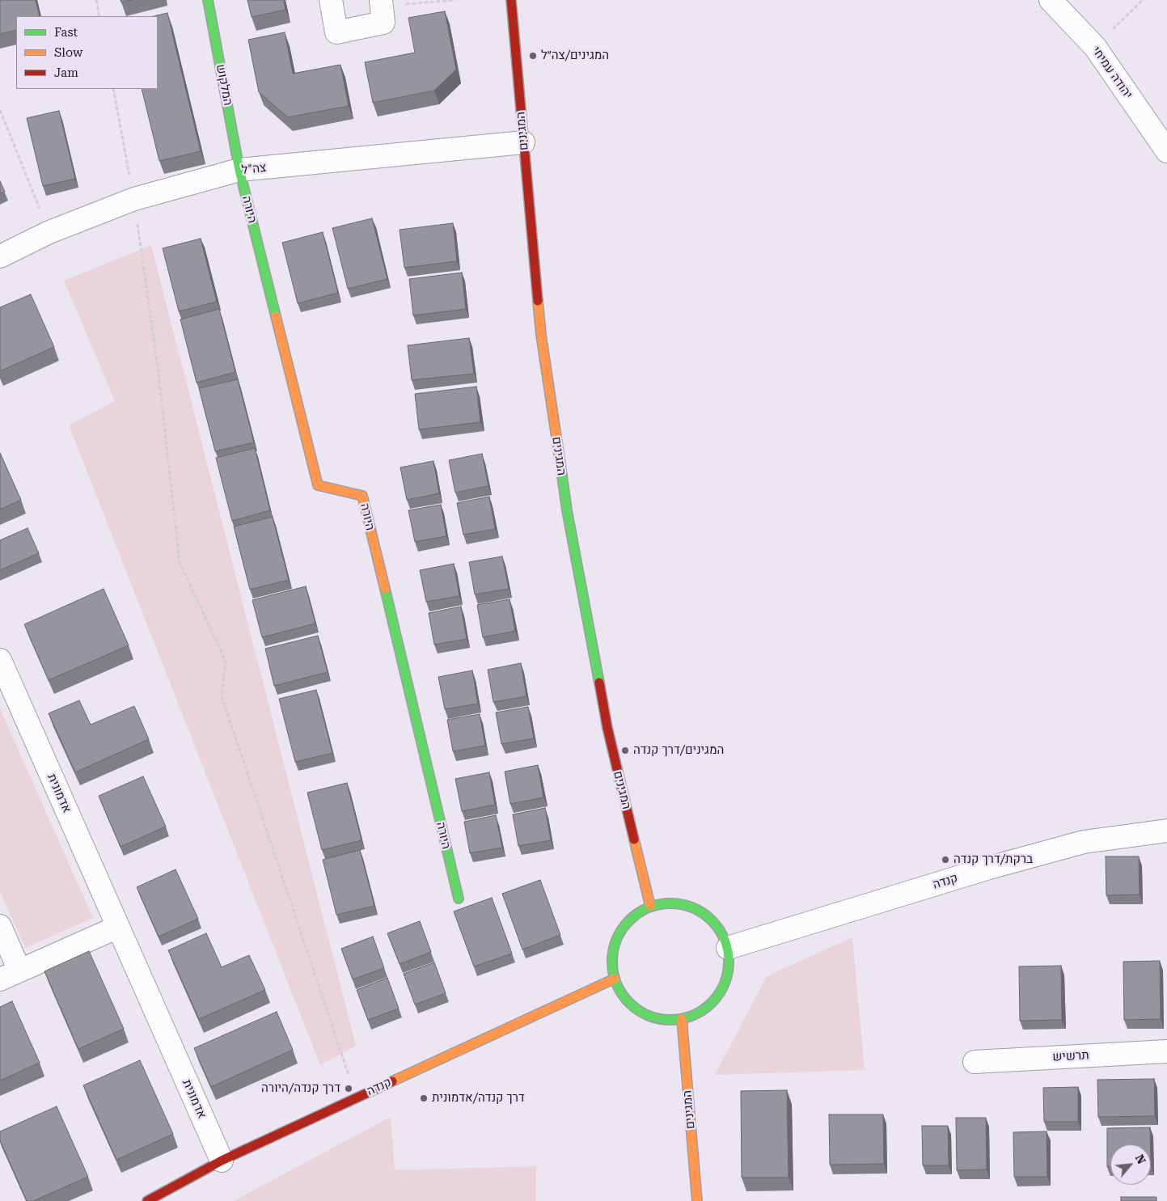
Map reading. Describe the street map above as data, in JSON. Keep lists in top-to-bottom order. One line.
{"streets":{"street":["יהודה עמיחי","המלקוש","המגינים","צה\"ל","היורה","אדמונית","קנדה","תרשיש"]},"crossings":[["המלקוש","צה\"ל"],["המלקוש","היורה"],["המגינים","צה\"ל"],["המגינים","קנדה"],["צה\"ל","היורה"],["אדמונית","קנדה"]],"places":["המגינים/צה״ל","המגינים/דרך קנדה","ברקת/דרך קנדה","דרך קנדה/היורה","דרך קנדה/אדמונית"],"legend":["Fast","Slow","Jam"],"north":"top right"}
